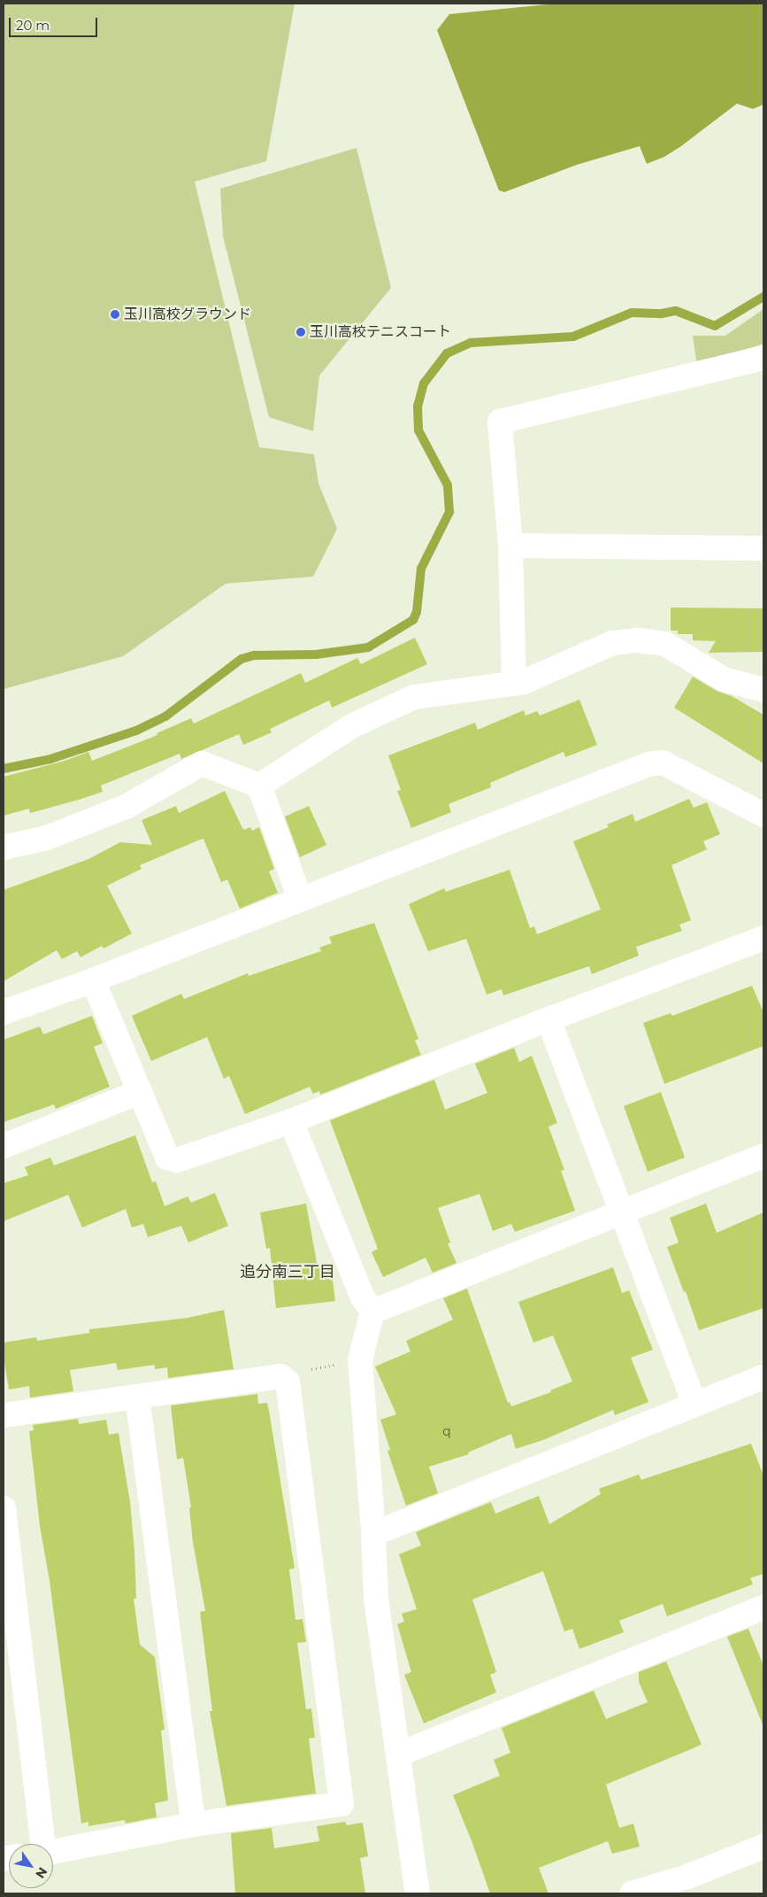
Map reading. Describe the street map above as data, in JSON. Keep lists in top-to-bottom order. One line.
{"districts":["追分南三丁目"],"places":["玉川高校グラウンド","玉川高校テニスコート"],"house_numbers":["q"],"scale_bar":"20 m","north":"bottom right"}
